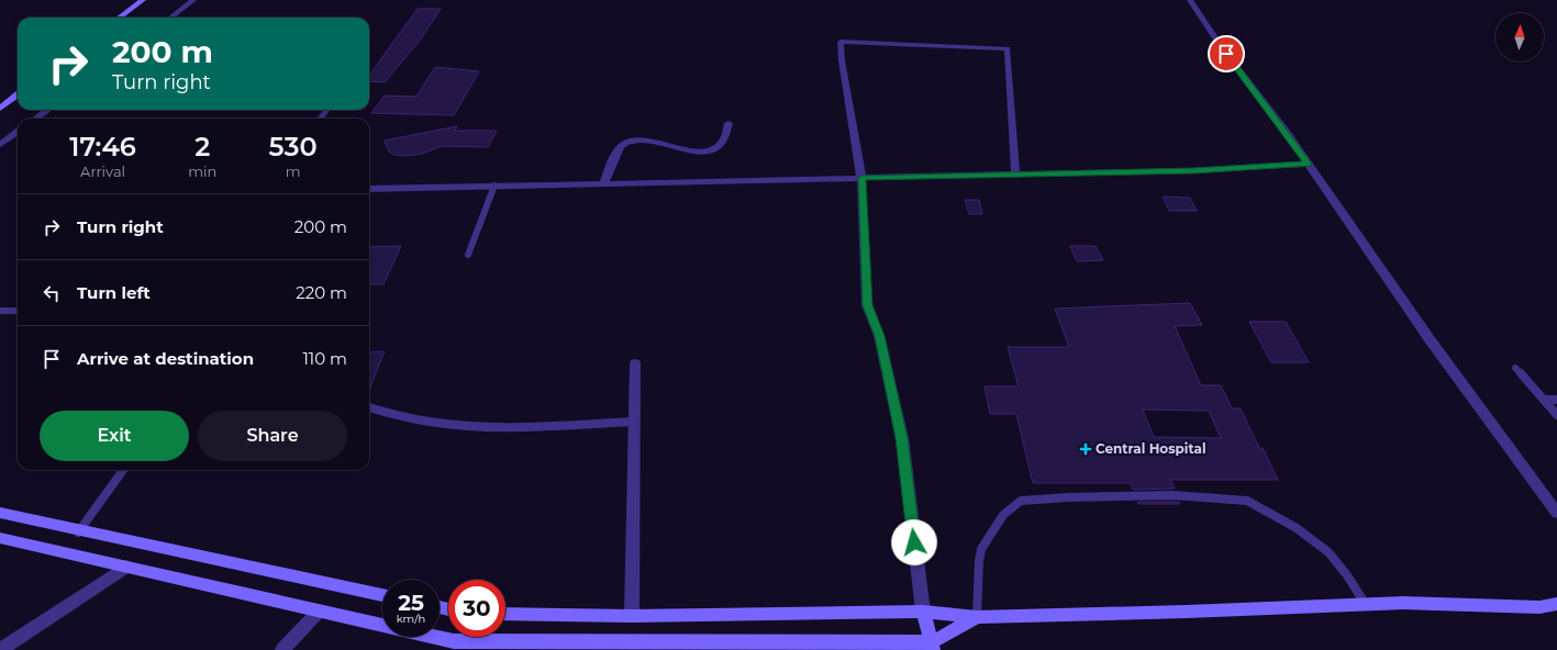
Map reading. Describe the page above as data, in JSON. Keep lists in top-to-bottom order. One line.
{"places":{"health":["Central Hospital"]},"north":"top","page":{"turn":["200 m","Turn right"],"eta":["17:46","Arrival","2","min","530","m"],"list":[{"name":"Turn right","value":"200 m"},{"name":"Turn left","value":"220 m"},{"name":"Arrive at destination","value":"110 m"}],"buttons":["Exit","Share"],"speed":"25 km/h","limit":"30"}}
